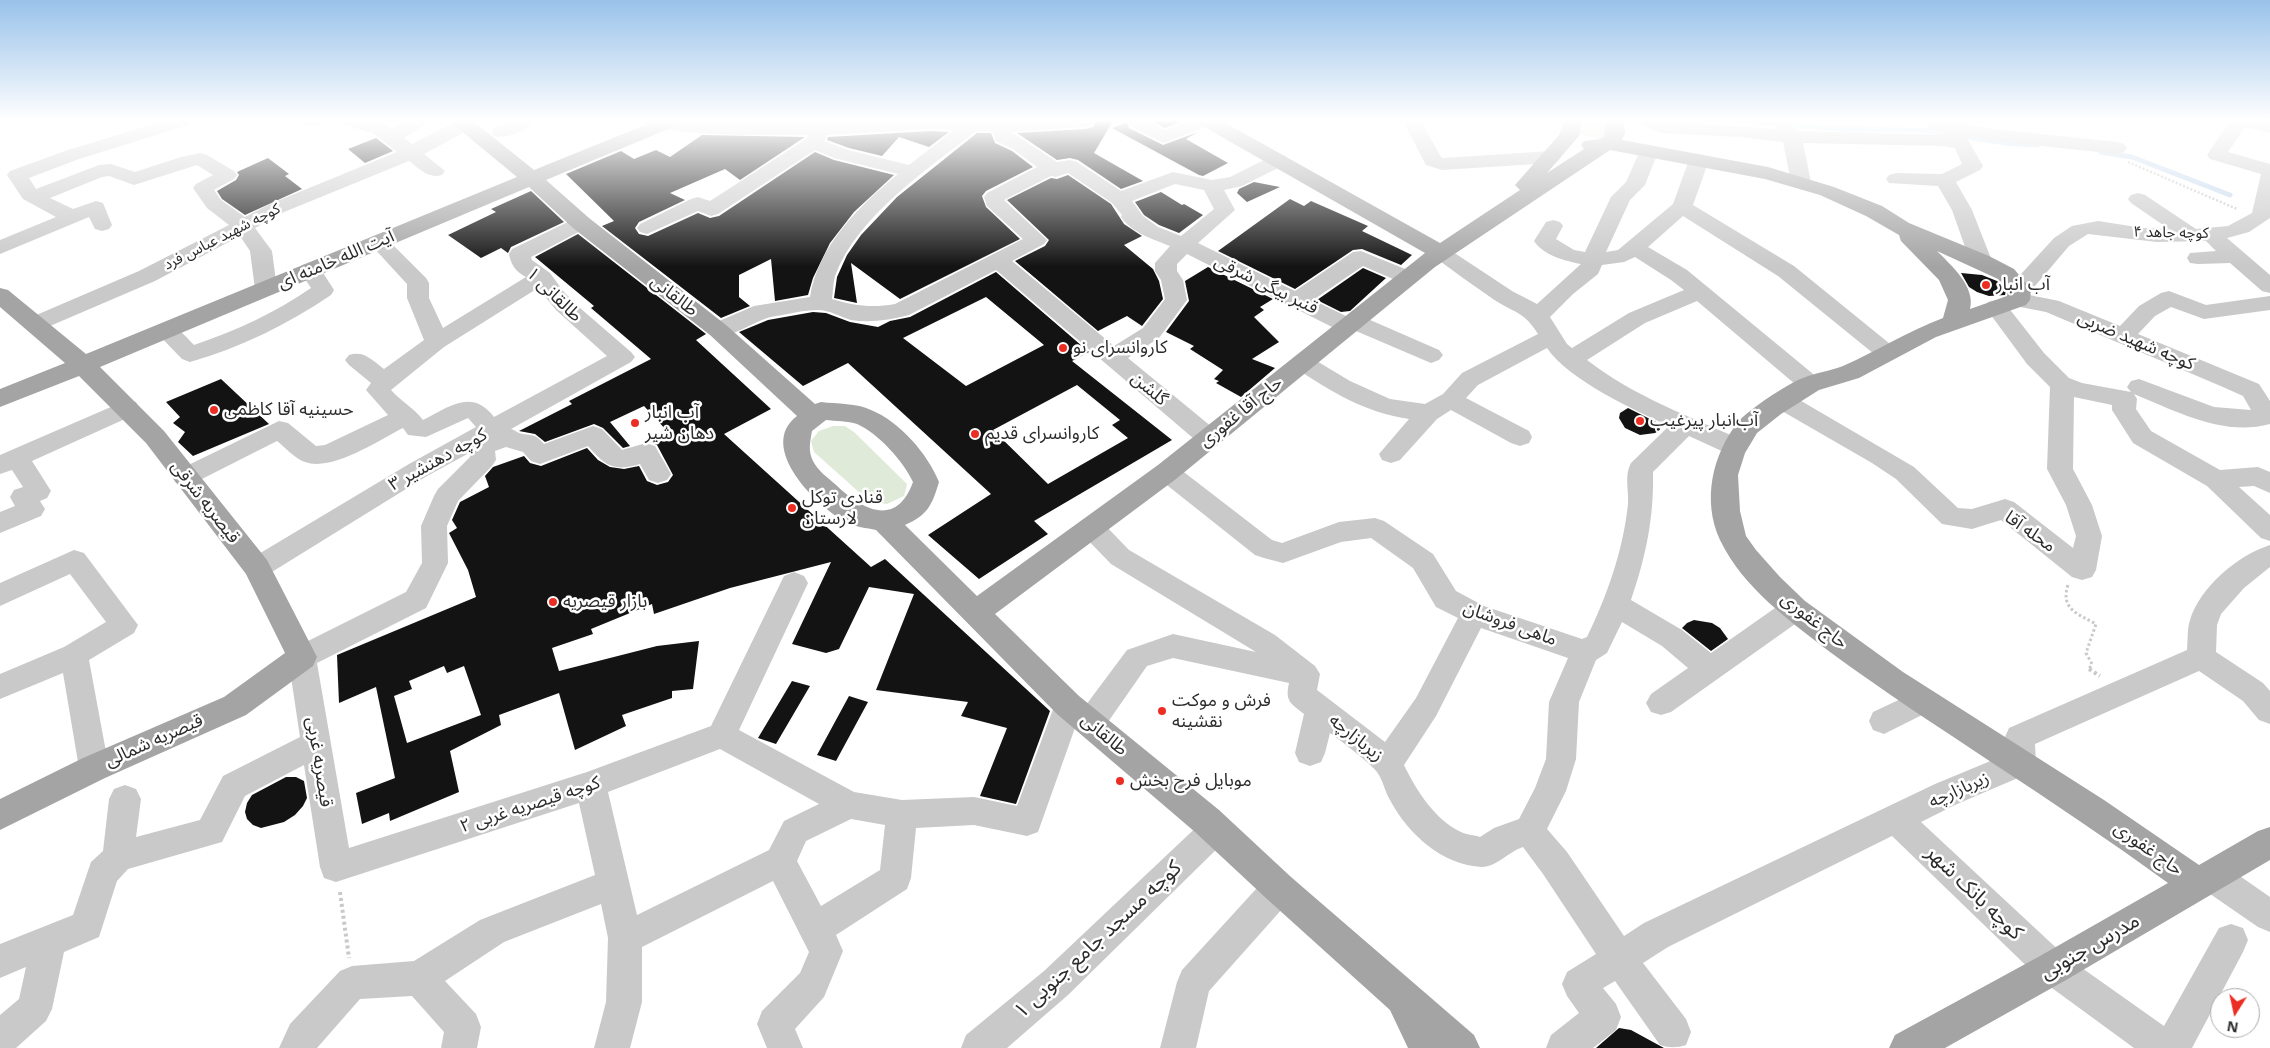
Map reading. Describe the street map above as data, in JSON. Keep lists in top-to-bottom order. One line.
{"streets":{"main road":["آیت الله خامنه ای","طالقانی","حاج آقا غفوری","قیصریه شرقی","حاج غفوری","قیصریه شمالی","مدرس جنوبی"],"street":["کوچه جاهد ۴","کوچه شهید عباس فرد","قنبر بیگی شرقی","طالقانی ۱","کوچه شهید ضربی","گلشن","کوچه دهنشیر ۳","محله آقا","ماهی فروشان","زیربازارچه","قیصریه غربی","کوچه قیصریه غربی ۲","کوچه بانک شهر","کوچه مسجد جامع جنوبی ۱"]},"crossings":[["کوچه جاهد ۴","کوچه شهید ضربی"],["کوچه جاهد ۴","حاج غفوری"],["کوچه شهید عباس فرد","قیصریه شرقی"],["آیت الله خامنه ای","طالقانی"],["آیت الله خامنه ای","قیصریه شرقی"],["قنبر بیگی شرقی","حاج آقا غفوری"],["طالقانی ۱","طالقانی"],["طالقانی ۱","کوچه دهنشیر ۳"],["طالقانی","حاج آقا غفوری"],["طالقانی","کوچه مسجد جامع جنوبی ۱"],["کوچه شهید ضربی","حاج غفوری"],["گلشن","حاج آقا غفوری"],["حاج آقا غفوری","ماهی فروشان"],["کوچه دهنشیر ۳","قیصریه شرقی"],["قیصریه شرقی","قیصریه شمالی"],["قیصریه شرقی","قیصریه غربی"],["محله آقا","حاج غفوری"],["حاج غفوری","زیربازارچه"],["حاج غفوری","مدرس جنوبی"],["زیربازارچه","کوچه بانک شهر"],["قیصریه شمالی","قیصریه غربی"],["قیصریه غربی","کوچه قیصریه غربی ۲"],["کوچه بانک شهر","مدرس جنوبی"]],"places":["آب انبار","کاروانسرای نو","حسینیه آقا کاظمی","آب‌انبار پیرغیب","آب انبار دهان شیر","کاروانسرای قدیم","قنادی توکل لارستان","بازار قیصریه","فرش و موکت نقشینه","موبایل فرح بخش"],"north":"bottom"}
